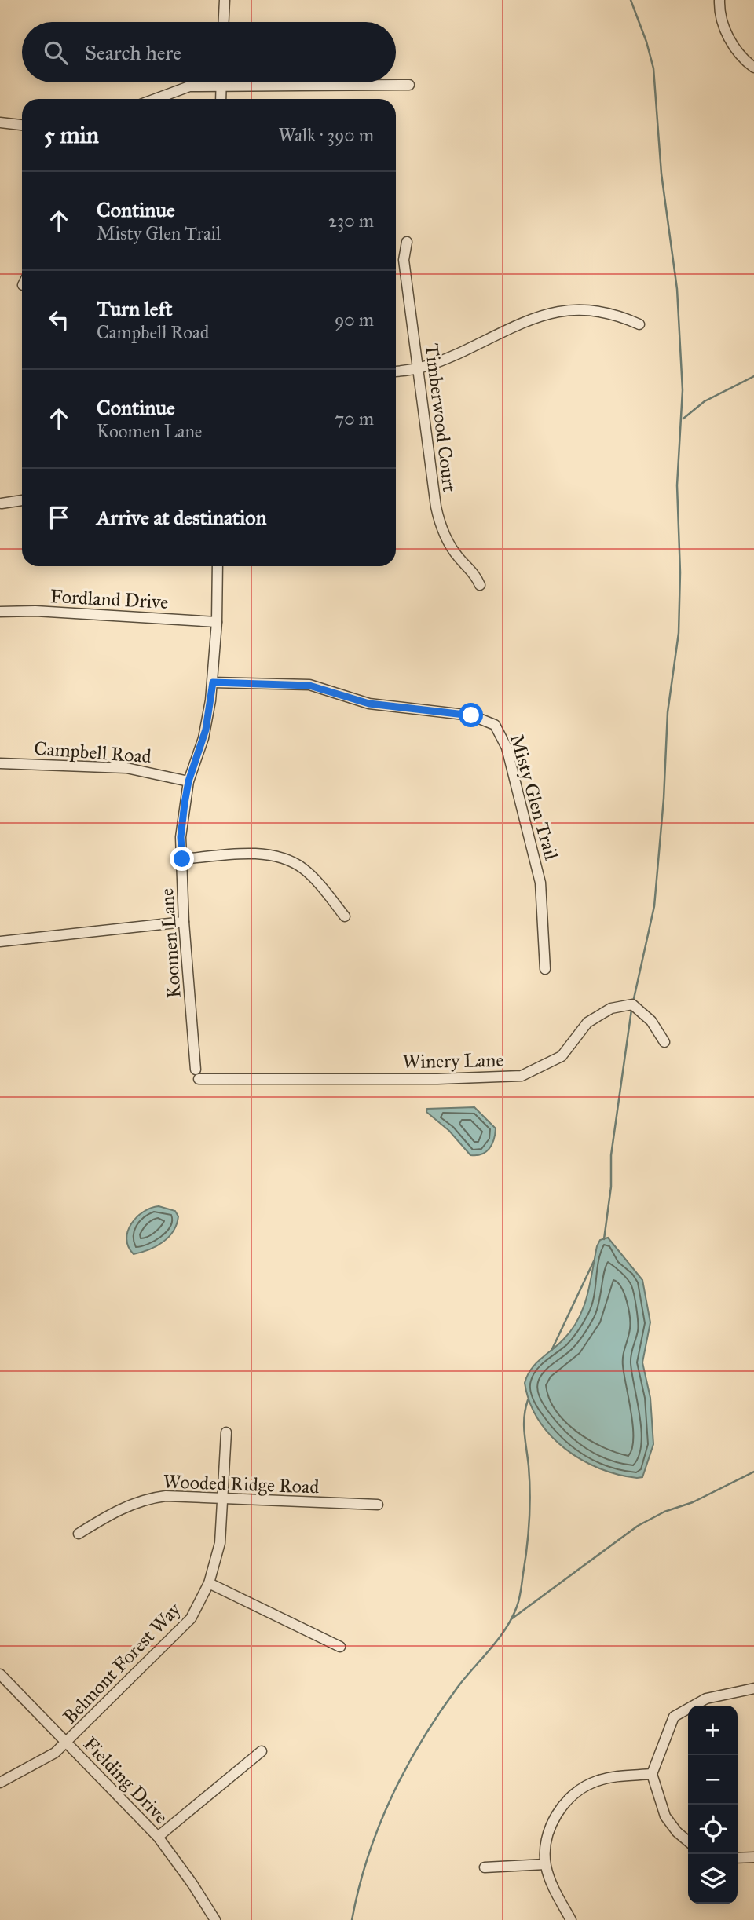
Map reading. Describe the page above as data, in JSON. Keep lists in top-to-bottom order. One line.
{"streets":{"street":["Timberwood Court","Fordland Drive","Campbell Road","Misty Glen Trail","Koomen Lane","Winery Lane","Wooded Ridge Road","Belmont Forest Way","Fielding Drive"]},"crossings":[["Campbell Road","Koomen Lane"],["Koomen Lane","Winery Lane"],["Wooded Ridge Road","Belmont Forest Way"],["Belmont Forest Way","Fielding Drive"]],"page":{"search":"Search here","heading":["5 min","Walk · 390 m"],"list":[["Continue","Misty Glen Trail","230 m"],["Turn left","Campbell Road","90 m"],["Continue","Koomen Lane","70 m"],"Arrive at destination"],"map_buttons":["+","−"]}}
